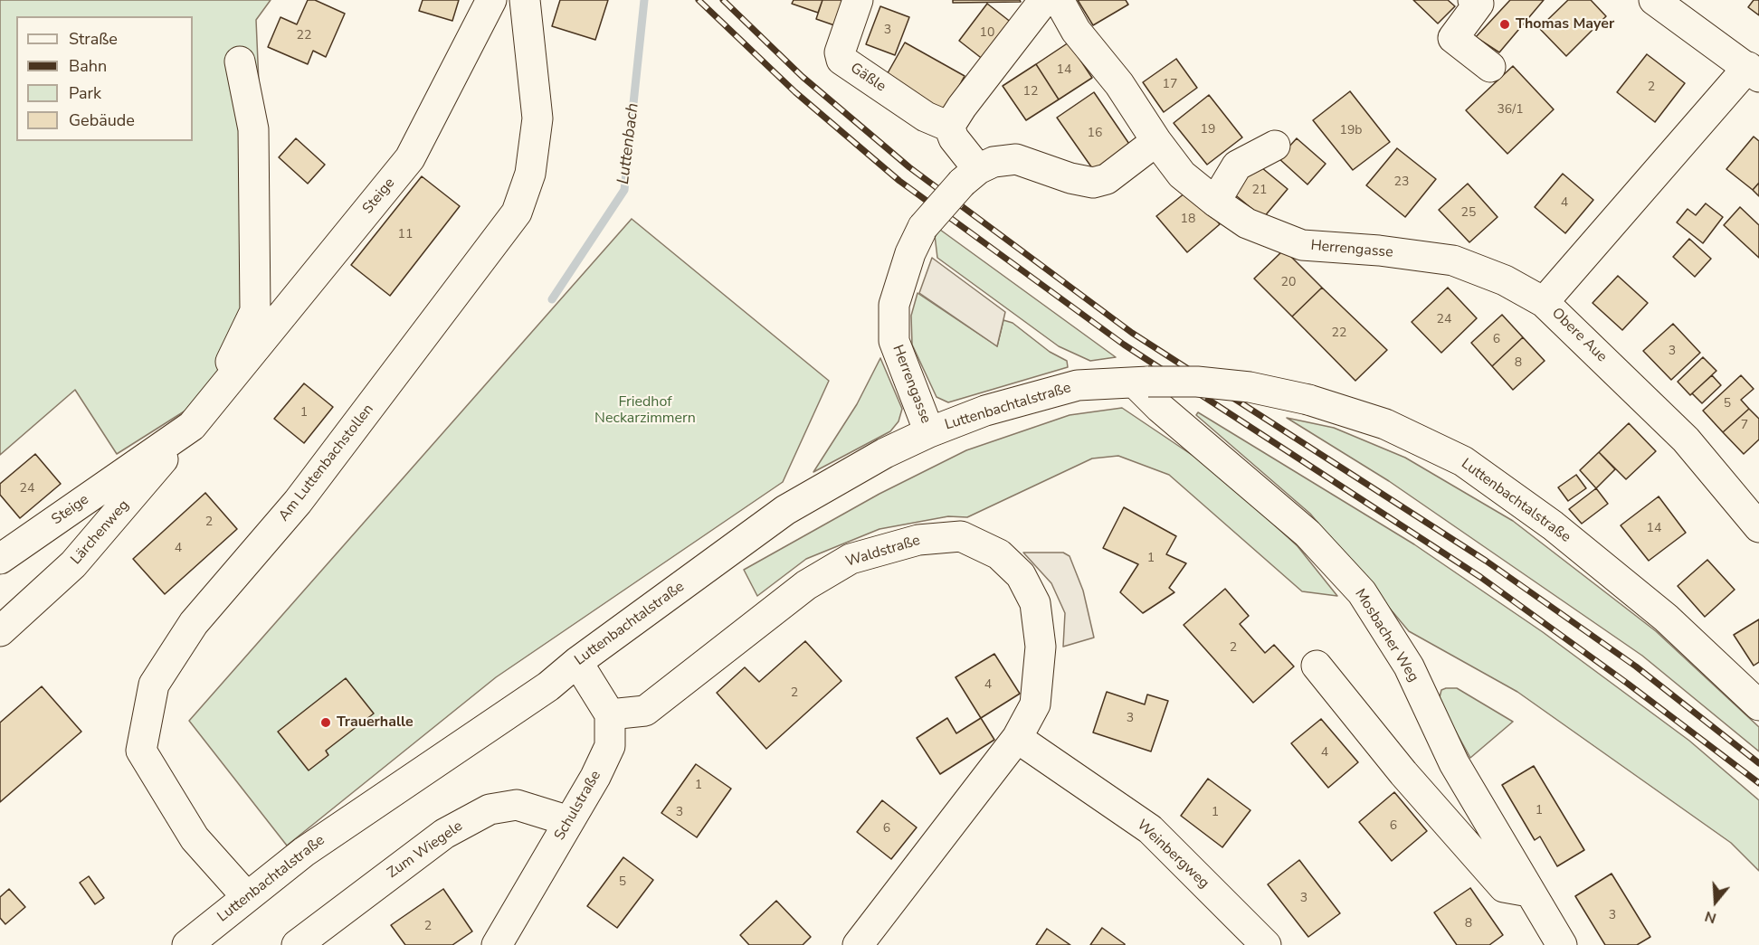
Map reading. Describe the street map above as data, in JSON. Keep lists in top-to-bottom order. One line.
{"streets":{"street":["Gäßle","Steige","Herrengasse","Obere Aue","Luttenbachtalstraße","Am Luttenbachstollen","Lärchenweg","Waldstraße","Mosbacher Weg","Schulstraße","Zum Wiegele","Weinbergweg"]},"crossings":[["Steige","Lärchenweg"],["Herrengasse","Obere Aue"],["Herrengasse","Luttenbachtalstraße"],["Luttenbachtalstraße","Am Luttenbachstollen"],["Luttenbachtalstraße","Mosbacher Weg"],["Waldstraße","Schulstraße"],["Waldstraße","Weinbergweg"],["Schulstraße","Zum Wiegele"]],"water":["Luttenbach"],"parks":["Friedhof Neckarzimmern"],"places":["Thomas Mayer","Trauerhalle"],"house_numbers":["3","10","22","14","17","2","12","36/1","19","19b","16","23","21","4","25","18","11","20","24","22","6","3","8","5","1","7","24","2","14","4","1","2","4","2","3","4","1","1","3","1","6","6","5","3","3","8","2"],"legend":["Straße","Bahn","Park","Gebäude"],"north":"bottom"}
